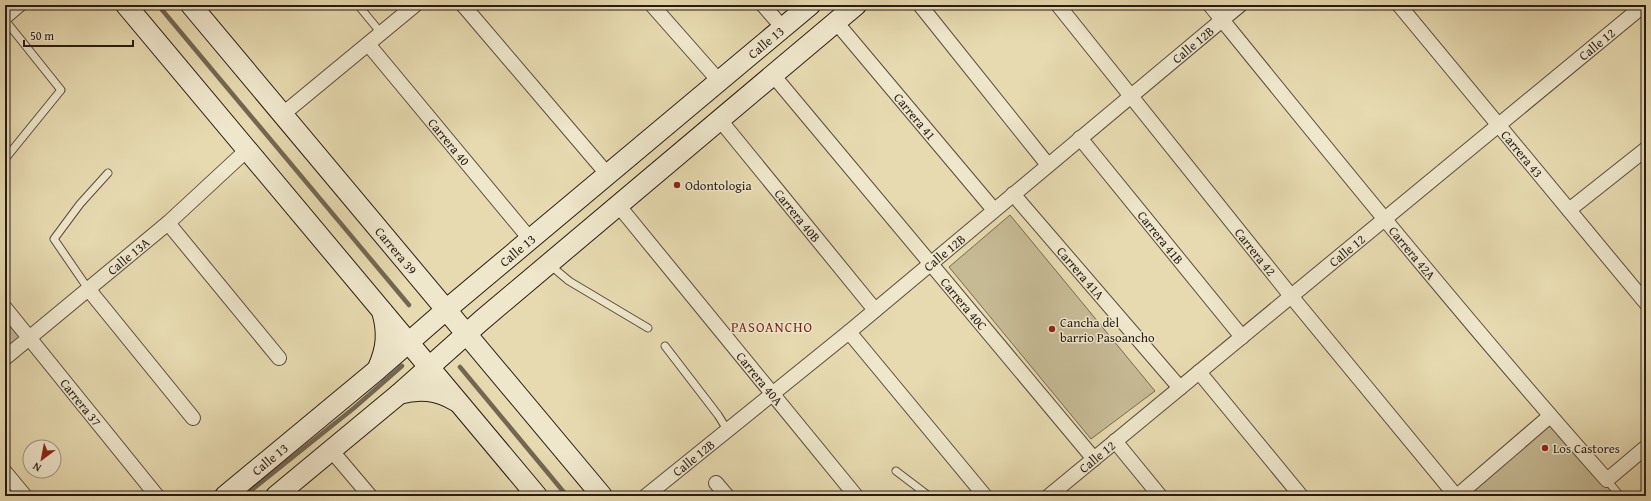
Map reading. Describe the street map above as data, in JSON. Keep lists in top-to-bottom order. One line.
{"streets":{"main road":["Calle 13","Carrera 39"],"street":["Calle 12B","Calle 12","Carrera 41","Carrera 40","Carrera 43","Carrera 40B","Carrera 41B","Carrera 42","Carrera 42A","Calle 13A","Carrera 41A","Carrera 40C","Carrera 40A","Carrera 37"]},"crossings":[["Calle 13","Carrera 40"],["Calle 13","Carrera 39"],["Calle 12B","Carrera 41"],["Calle 12B","Carrera 40B"],["Calle 12B","Carrera 41B"],["Calle 12B","Carrera 42"],["Calle 12B","Carrera 42A"],["Calle 12B","Carrera 41A"],["Calle 12B","Carrera 40C"],["Calle 12B","Carrera 40A"],["Calle 12","Carrera 43"],["Calle 12","Carrera 41B"],["Calle 12","Carrera 42"],["Calle 12","Carrera 42A"],["Calle 12","Carrera 41A"],["Calle 12","Carrera 40C"],["Calle 13A","Carrera 37"]],"districts":["PASOANCHO"],"places":["Odontologia","Cancha del barrio Pasoancho","Los Castores"],"scale_bar":"50 m","north":"bottom left"}
